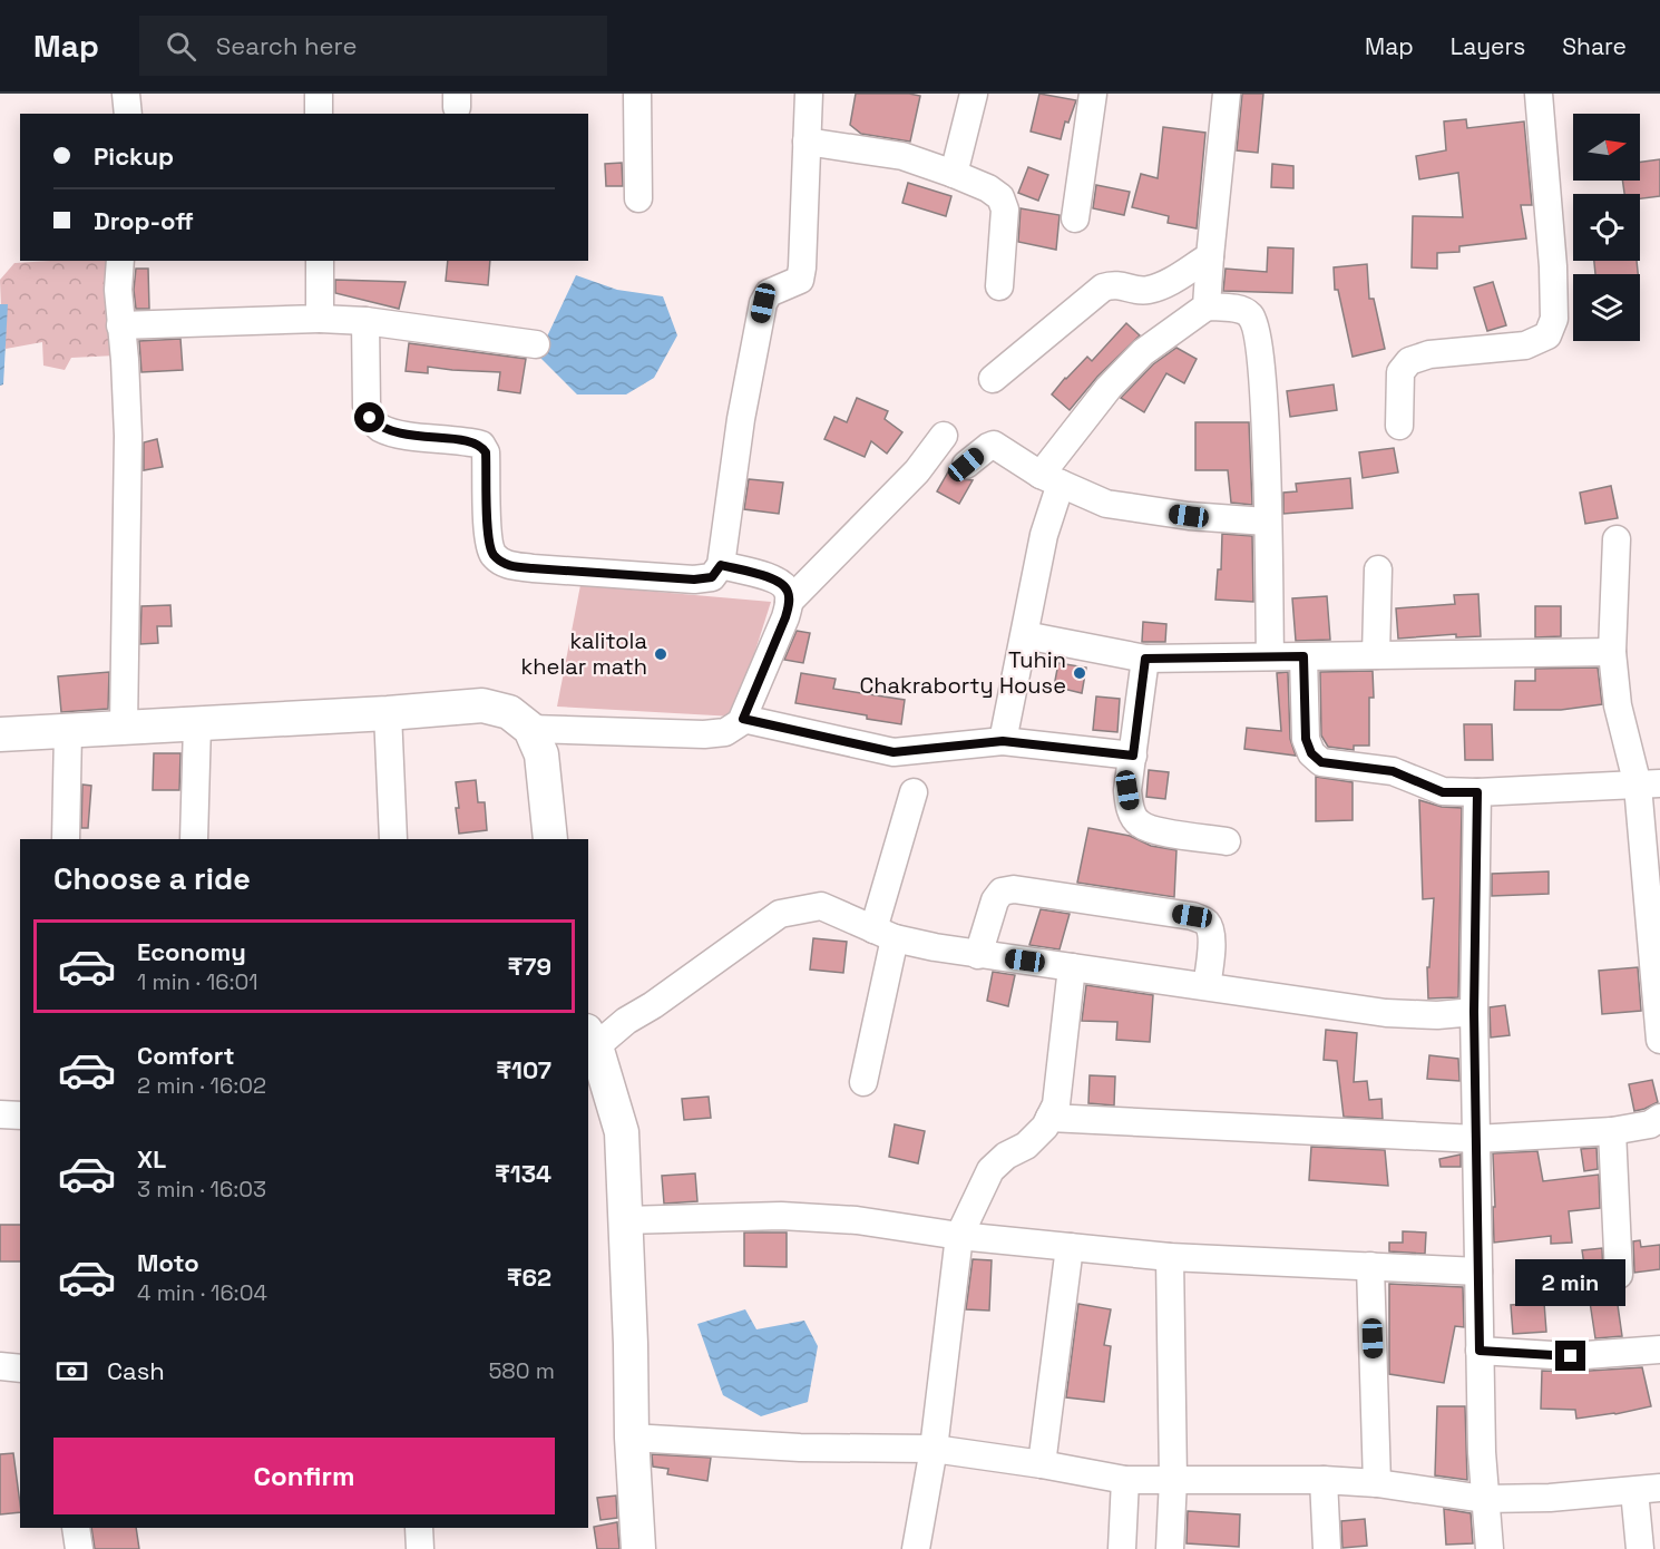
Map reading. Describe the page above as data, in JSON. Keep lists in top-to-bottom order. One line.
{"places":["kalitola khelar math","Tuhin Chakraborty House"],"north":"right","page":{"header":"Map","search":"Search here","nav":["Map","Layers","Share"],"banner":["Pickup","Drop-off"],"heading":"Choose a ride","list":[{"name":"Economy","note":"1 min · 16:01","value":"₹79"},{"name":"Comfort","note":"2 min · 16:02","value":"₹107"},{"name":"XL","note":"3 min · 16:03","value":"₹134"},{"name":"Moto","note":"4 min · 16:04","value":"₹62"}],"bubble":"2 min","pay":["Cash","580 m"],"buttons":"Confirm"}}
